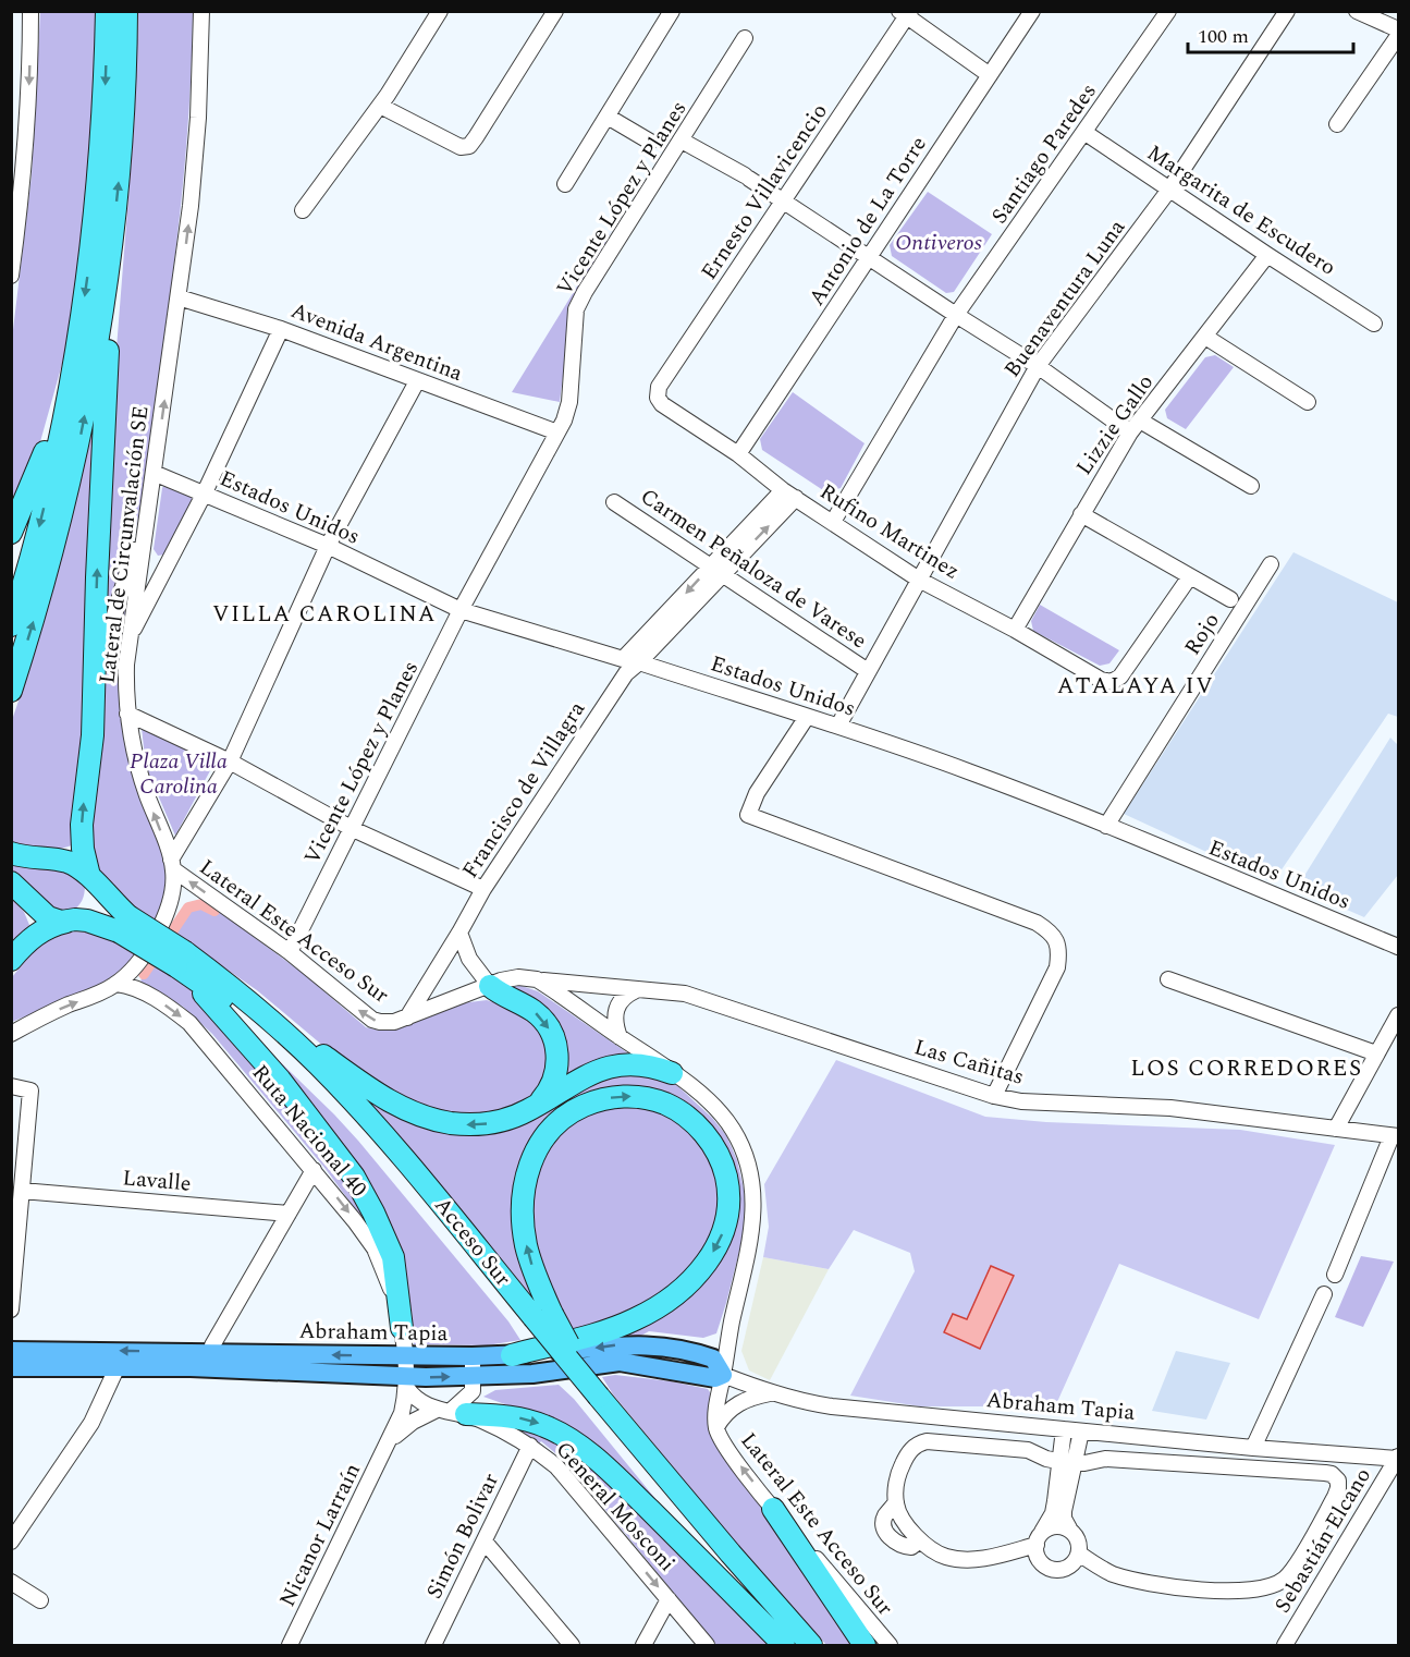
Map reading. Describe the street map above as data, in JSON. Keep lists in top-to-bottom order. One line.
{"streets":{"highway":["Acceso Sur"],"main road":["Abraham Tapia"],"street":["Santiago Paredes","Ernesto Villavicencio","Vicente López y Planes","Margarita de Escudero","Antonio de La Torre","Buenaventura Luna","Avenida Argentina","Lizzie Gallo","Estados Unidos","Rufino Martinez","Lateral de Circunvalación SE","Carmen Peñaloza de Varese","Rojo","Francisco de Villagra","Lateral Este Acceso Sur","Las Cañitas","Ruta Nacional 40","Lavalle","General Mosconi","Nicanor Larraín","Simón Bolivar","Sebastián Elcano"]},"crossings":[["Santiago Paredes","Margarita de Escudero"],["Santiago Paredes","Rufino Martinez"],["Ernesto Villavicencio","Rufino Martinez"],["Vicente López y Planes","Avenida Argentina"],["Vicente López y Planes","Estados Unidos"],["Vicente López y Planes","Lateral Este Acceso Sur"],["Margarita de Escudero","Buenaventura Luna"],["Margarita de Escudero","Lizzie Gallo"],["Antonio de La Torre","Rufino Martinez"],["Buenaventura Luna","Estados Unidos"],["Buenaventura Luna","Rufino Martinez"],["Buenaventura Luna","Carmen Peñaloza de Varese"],["Avenida Argentina","Lateral de Circunvalación SE"],["Lizzie Gallo","Rufino Martinez"],["Estados Unidos","Lateral de Circunvalación SE"],["Estados Unidos","Rojo"],["Estados Unidos","Francisco de Villagra"],["Rufino Martinez","Francisco de Villagra"],["Lateral de Circunvalación SE","Lateral Este Acceso Sur"],["Lateral de Circunvalación SE","Ruta Nacional 40"],["Carmen Peñaloza de Varese","Francisco de Villagra"],["Francisco de Villagra","Lateral Este Acceso Sur"],["Lateral Este Acceso Sur","Las Cañitas"],["Lateral Este Acceso Sur","Abraham Tapia"],["Ruta Nacional 40","Abraham Tapia"],["Ruta Nacional 40","Nicanor Larraín"],["Abraham Tapia","General Mosconi"],["Abraham Tapia","Nicanor Larraín"],["Abraham Tapia","Sebastián Elcano"],["General Mosconi","Nicanor Larraín"],["General Mosconi","Simón Bolivar"]],"one_way":["Ruta Nacional 40"],"districts":["VILLA CAROLINA","ATALAYA IV","LOS CORREDORES"],"parks":["Ontiveros","Plaza Villa Carolina"],"scale_bar":"100 m"}
